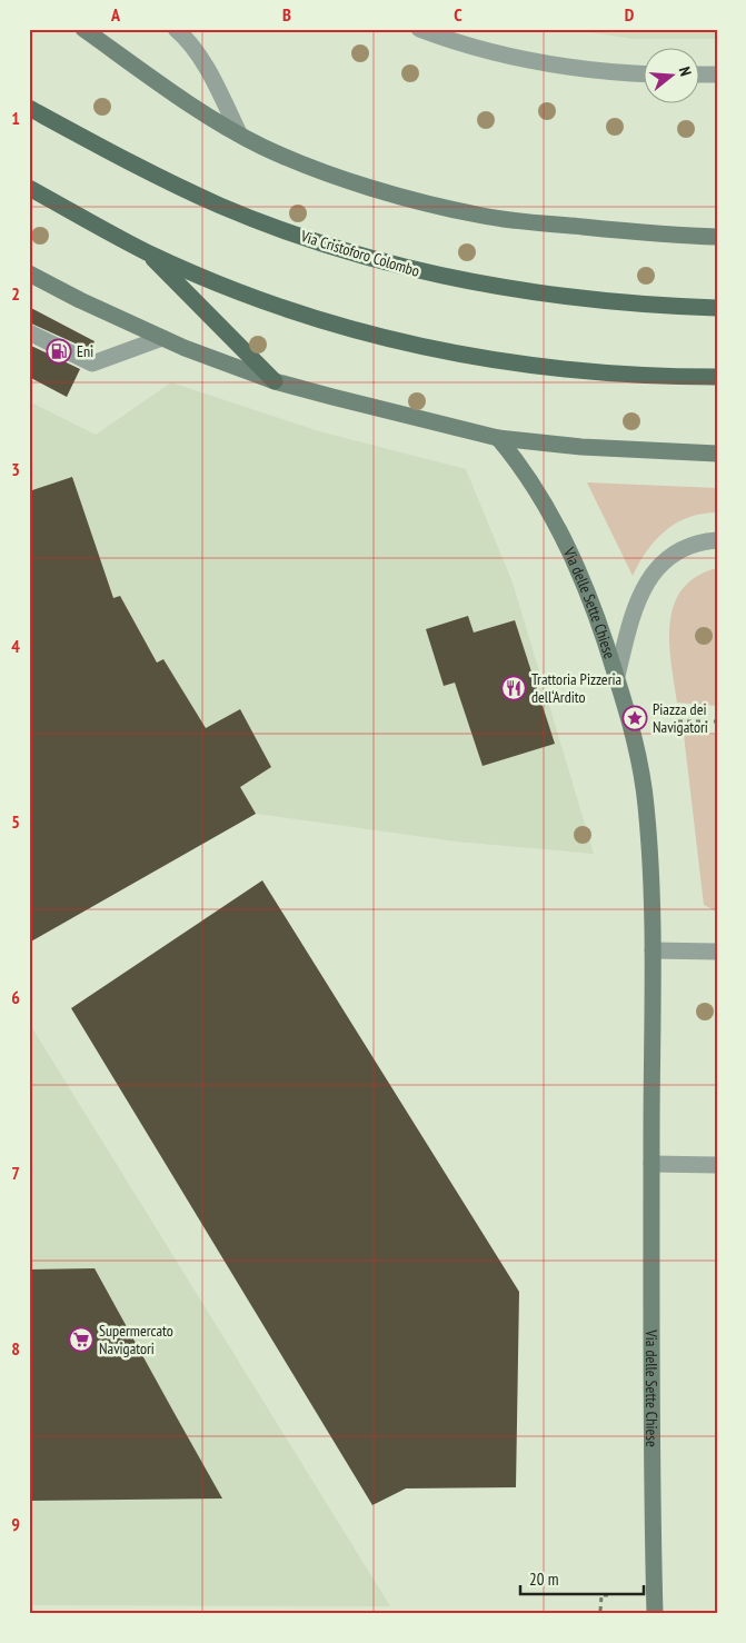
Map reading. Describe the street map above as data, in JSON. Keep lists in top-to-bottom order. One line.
{"streets":{"main road":["Via Cristoforo Colombo","Via delle Sette Chiese"]},"places":{"fuel station":["Eni"],"restaurant":["Trattoria Pizzeria dell‘Ardito"],"place":["Piazza dei Navigatori"],"supermarket":["Supermercato Navigatori"]},"scale_bar":"20 m","north":"right","grid":{"columns":["A","B","C","D"],"rows":["1","2","3","4","5","6","7","8","9"]}}
